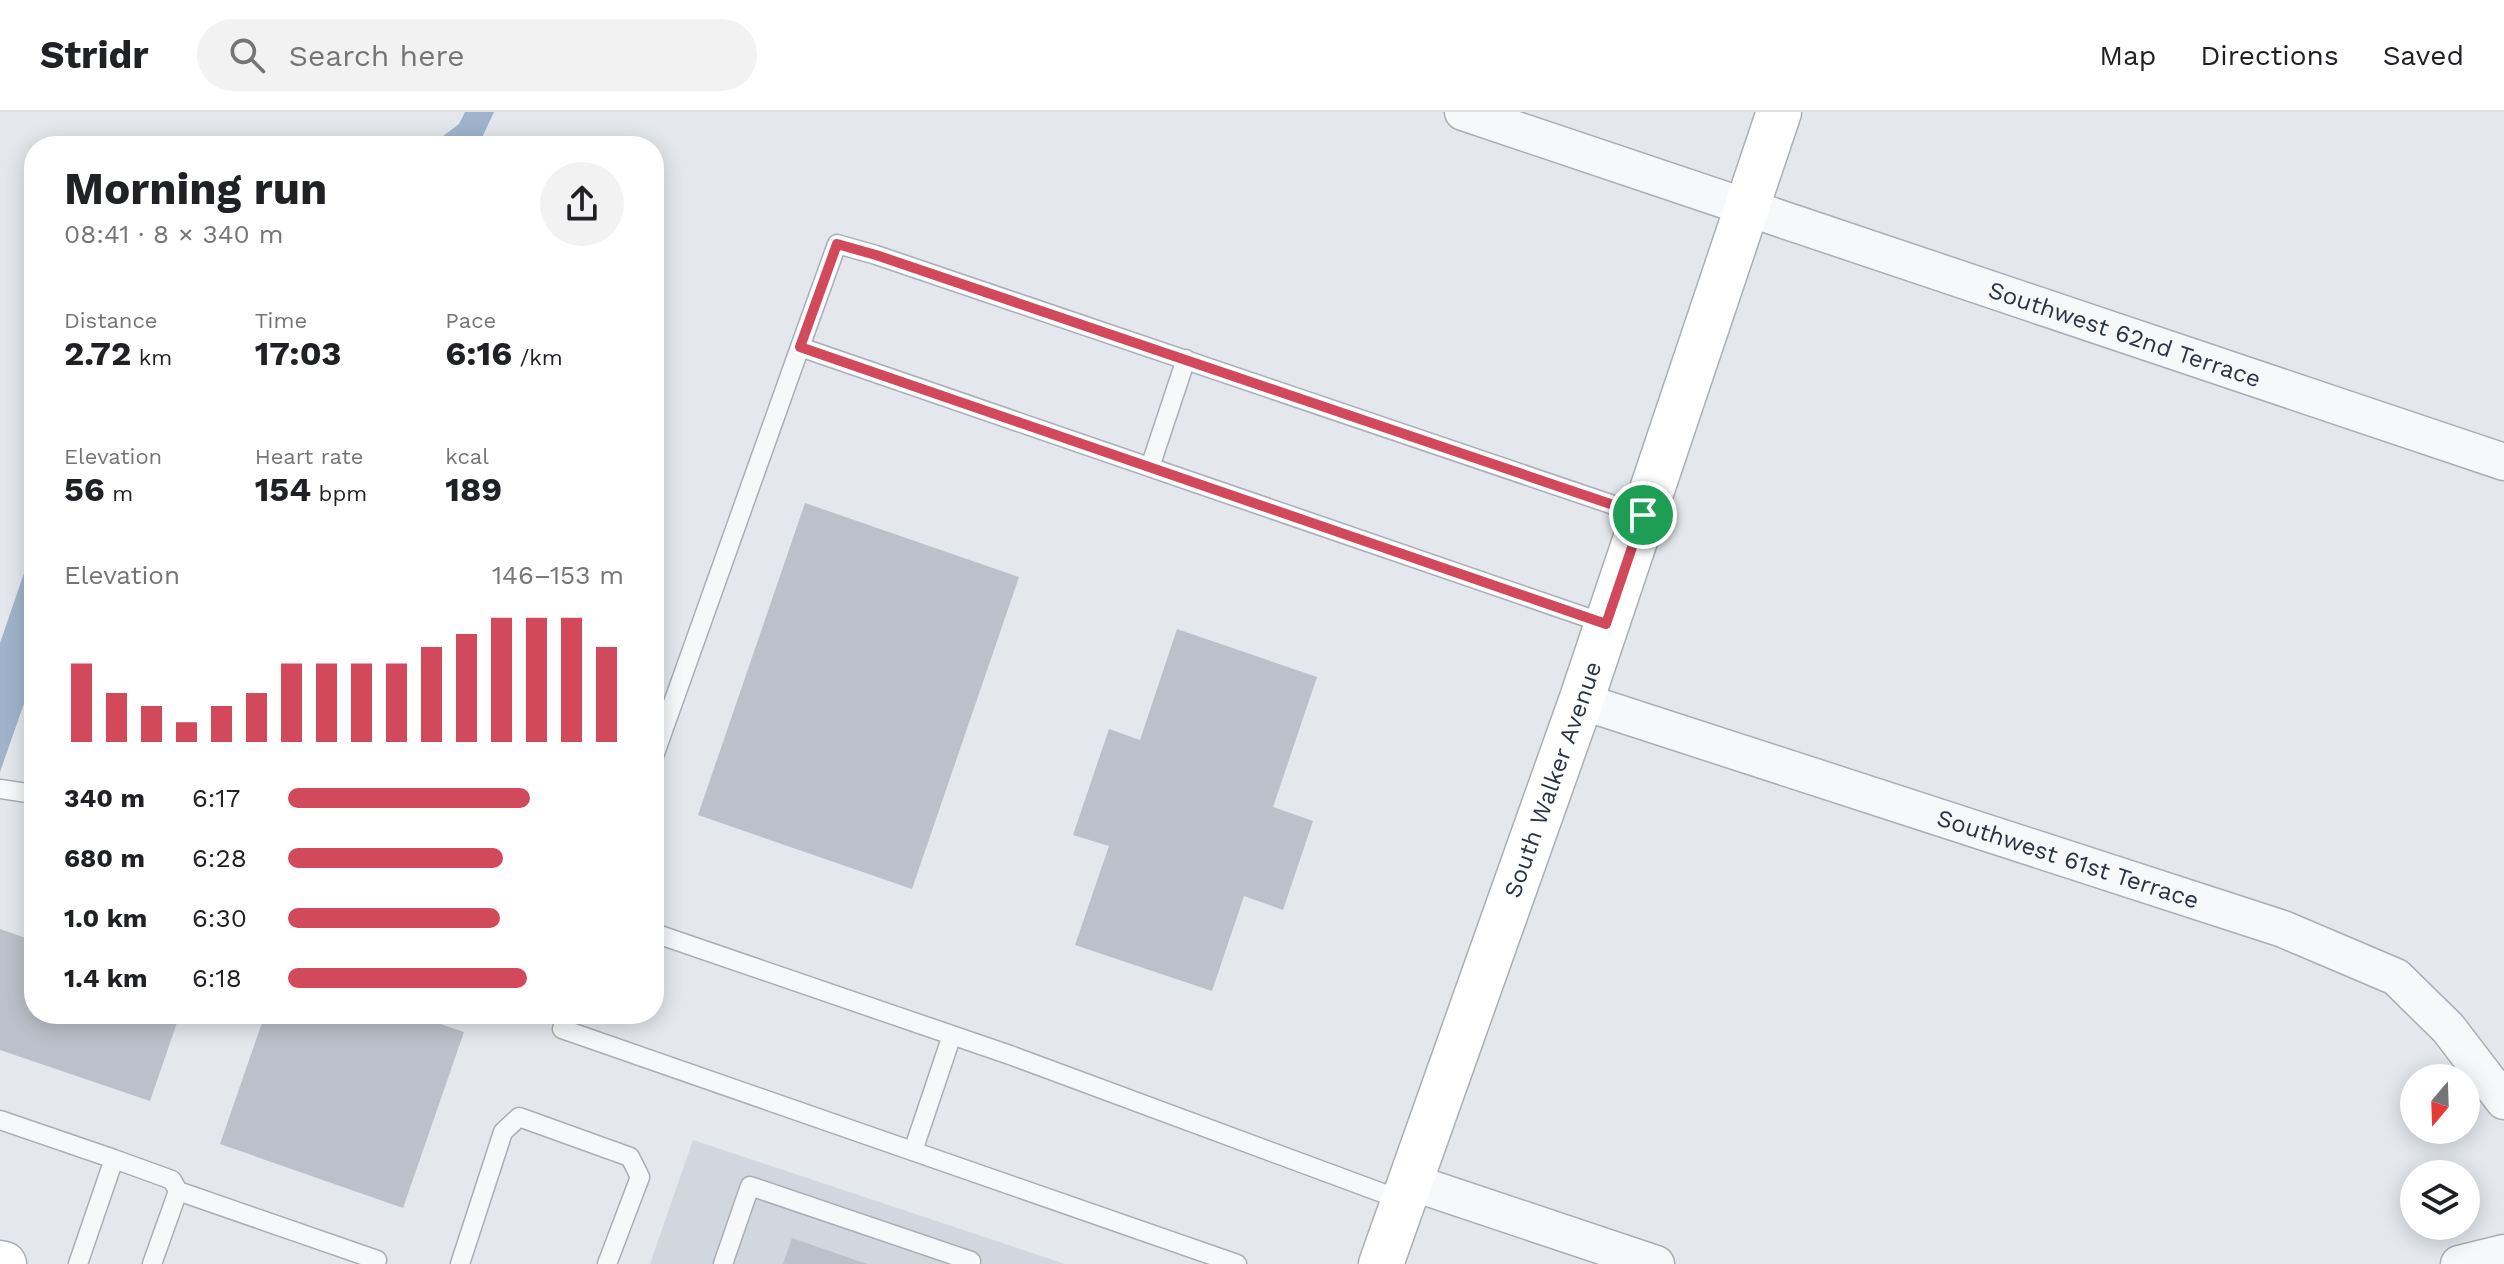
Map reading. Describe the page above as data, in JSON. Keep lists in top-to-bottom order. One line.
{"streets":{"main road":["South Walker Avenue"],"street":["Southwest 62nd Terrace","Southwest 61st Terrace"]},"crossings":[["Southwest 62nd Terrace","South Walker Avenue"],["South Walker Avenue","Southwest 61st Terrace"]],"north":"bottom","page":{"header":"Stridr","search":"Search here","nav":["Map","Directions","Saved"],"heading":["Morning run","08:41 · 8 × 340 m"],"stats":[["Distance","2.72 km"],["Time","17:03"],["Pace","6:16 /km"],["Elevation","56 m"],["Heart rate","154 bpm"],["kcal","189"]],"chart":["Elevation","146–153 m"],"list":[{"name":"340 m","note":"6:17"},{"name":"680 m","note":"6:28"},{"name":"1.0 km","note":"6:30"},{"name":"1.4 km","note":"6:18"}]}}
